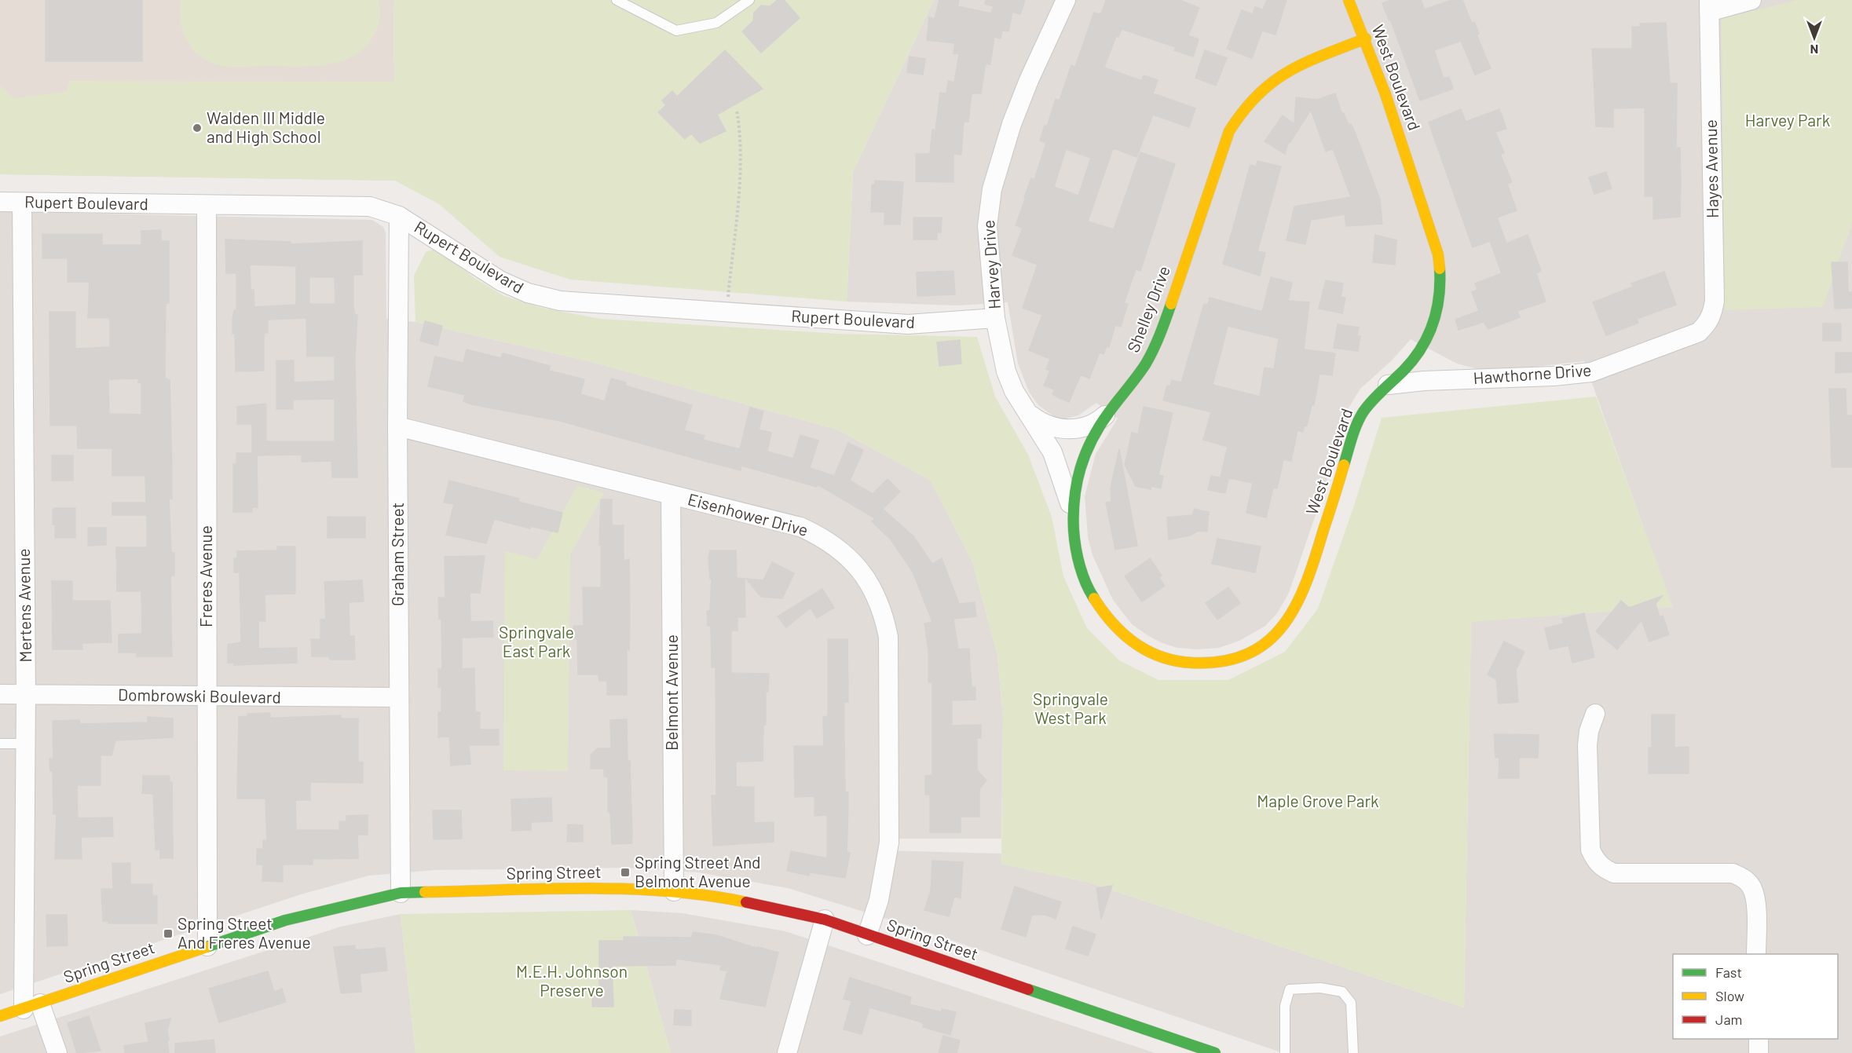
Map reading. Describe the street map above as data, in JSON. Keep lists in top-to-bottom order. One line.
{"streets":{"street":["West Boulevard","Hayes Avenue","Rupert Boulevard","Harvey Drive","Shelley Drive","Hawthorne Drive","Eisenhower Drive","Graham Street","Freres Avenue","Mertens Avenue","Belmont Avenue","Dombrowski Boulevard","Spring Street"]},"crossings":[["West Boulevard","Shelley Drive"],["West Boulevard","Hawthorne Drive"],["Hayes Avenue","Hawthorne Drive"],["Rupert Boulevard","Harvey Drive"],["Rupert Boulevard","Graham Street"],["Rupert Boulevard","Freres Avenue"],["Rupert Boulevard","Mertens Avenue"],["Harvey Drive","Shelley Drive"],["Eisenhower Drive","Graham Street"],["Eisenhower Drive","Belmont Avenue"],["Eisenhower Drive","Spring Street"],["Graham Street","Dombrowski Boulevard"],["Graham Street","Spring Street"],["Freres Avenue","Dombrowski Boulevard"],["Freres Avenue","Spring Street"],["Mertens Avenue","Dombrowski Boulevard"],["Mertens Avenue","Spring Street"],["Belmont Avenue","Spring Street"]],"parks":["Harvey Park","Springvale East Park","Springvale West Park","Maple Grove Park","M.E.H. Johnson Preserve"],"places":{"other":["Walden III Middle and High School"],"transit":["Spring Street And Belmont Avenue","Spring Street And Freres Avenue"]},"legend":["Fast","Slow","Jam"],"north":"bottom"}
